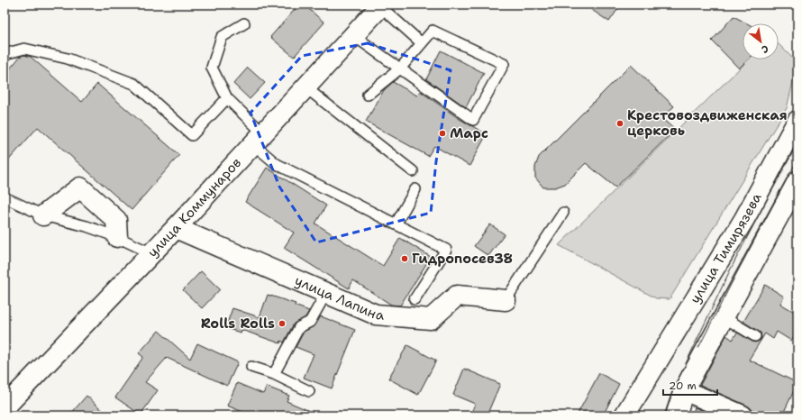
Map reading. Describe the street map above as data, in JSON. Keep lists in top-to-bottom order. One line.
{"streets":{"street":["улица Коммунаров","улица Тимирязева","улица Лапина"]},"crossings":[["улица Коммунаров","улица Лапина"]],"places":["Крестовоздвиженская церковь","Марс","Гидропосев38","Rolls Rolls"],"scale_bar":"20 m","north":"bottom right"}
